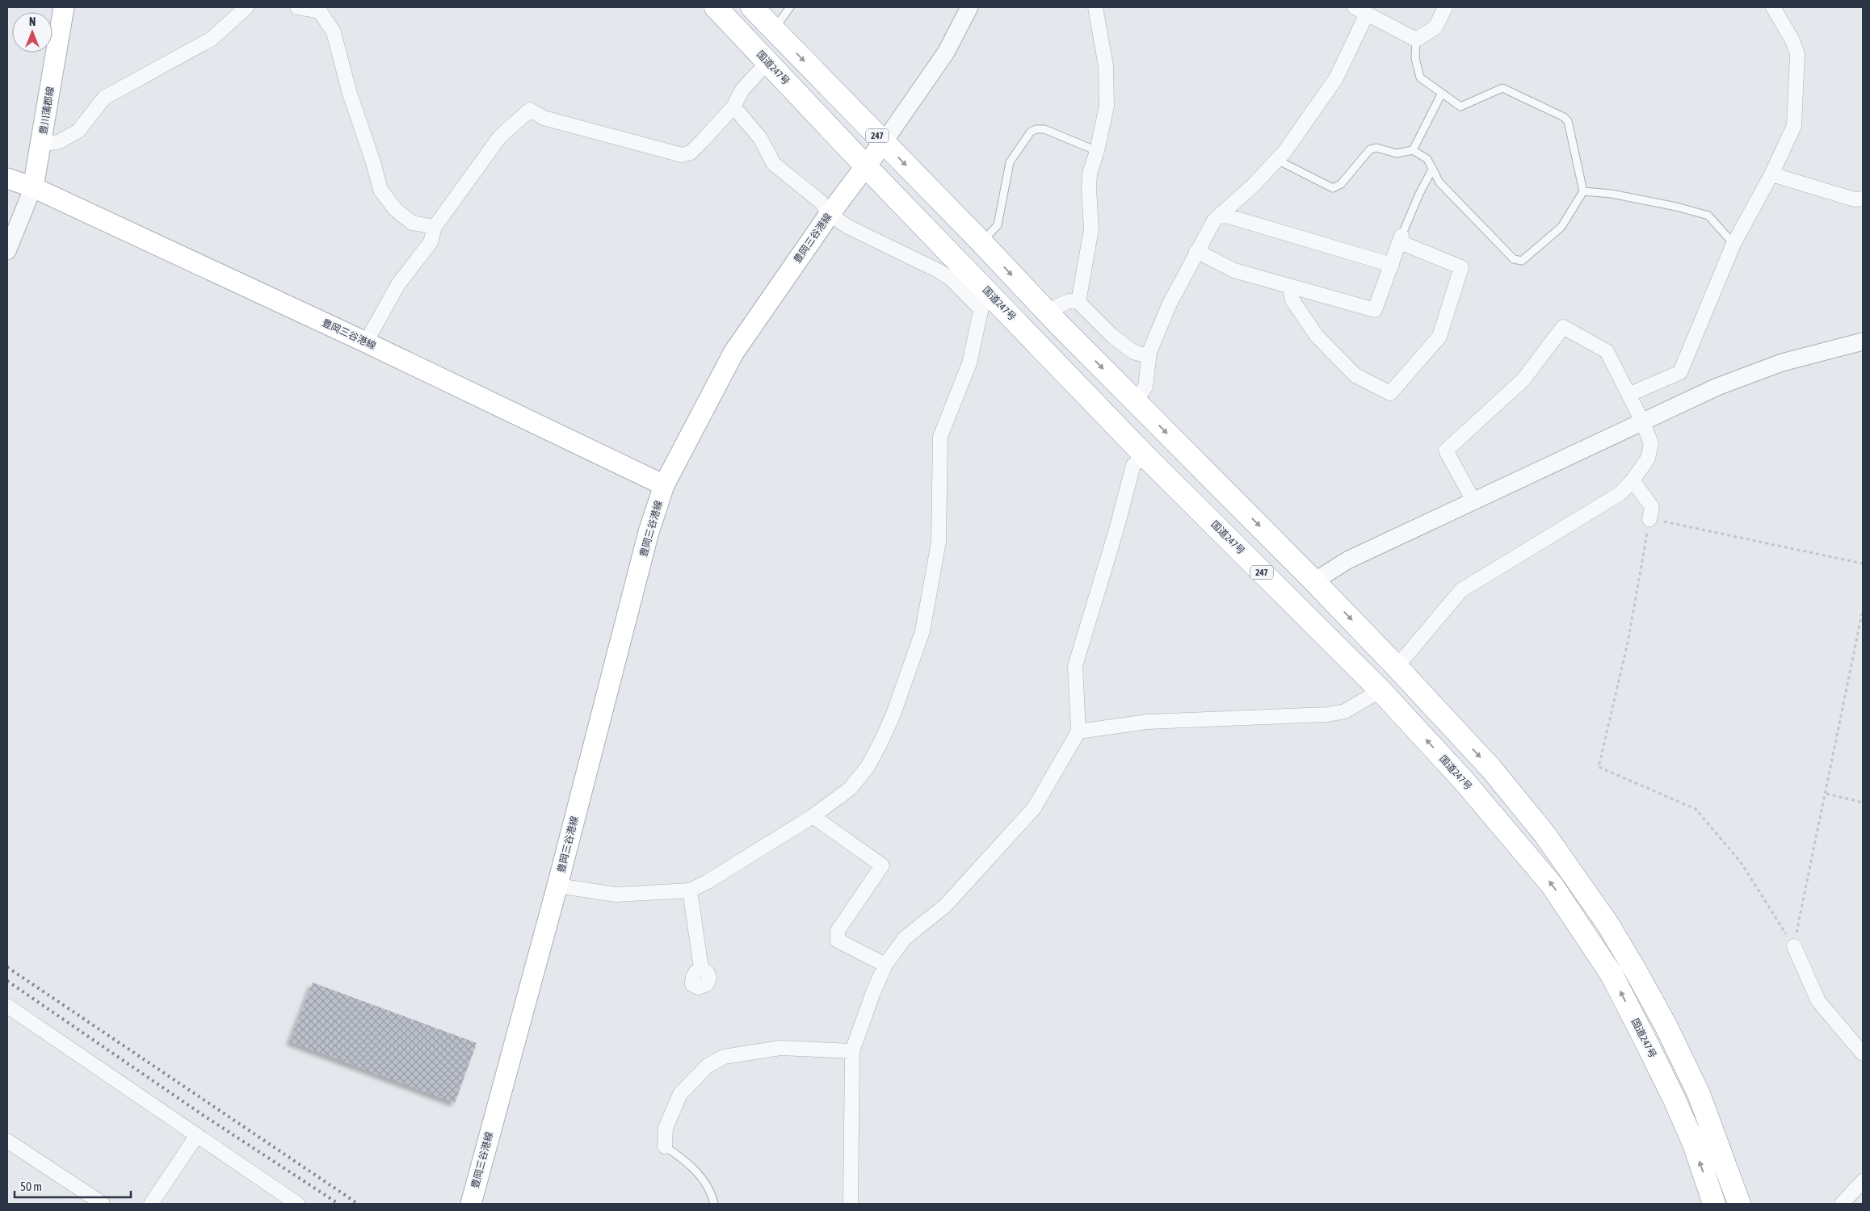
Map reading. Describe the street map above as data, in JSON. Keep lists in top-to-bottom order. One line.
{"streets":{"highway":["国道247号","247"],"main road":["豊川蒲郡線","豊岡三谷港線"]},"crossings":[["国道247号","豊岡三谷港線"],["豊川蒲郡線","豊岡三谷港線"],["247","豊岡三谷港線"]],"scale_bar":"50 m","north":"top"}
